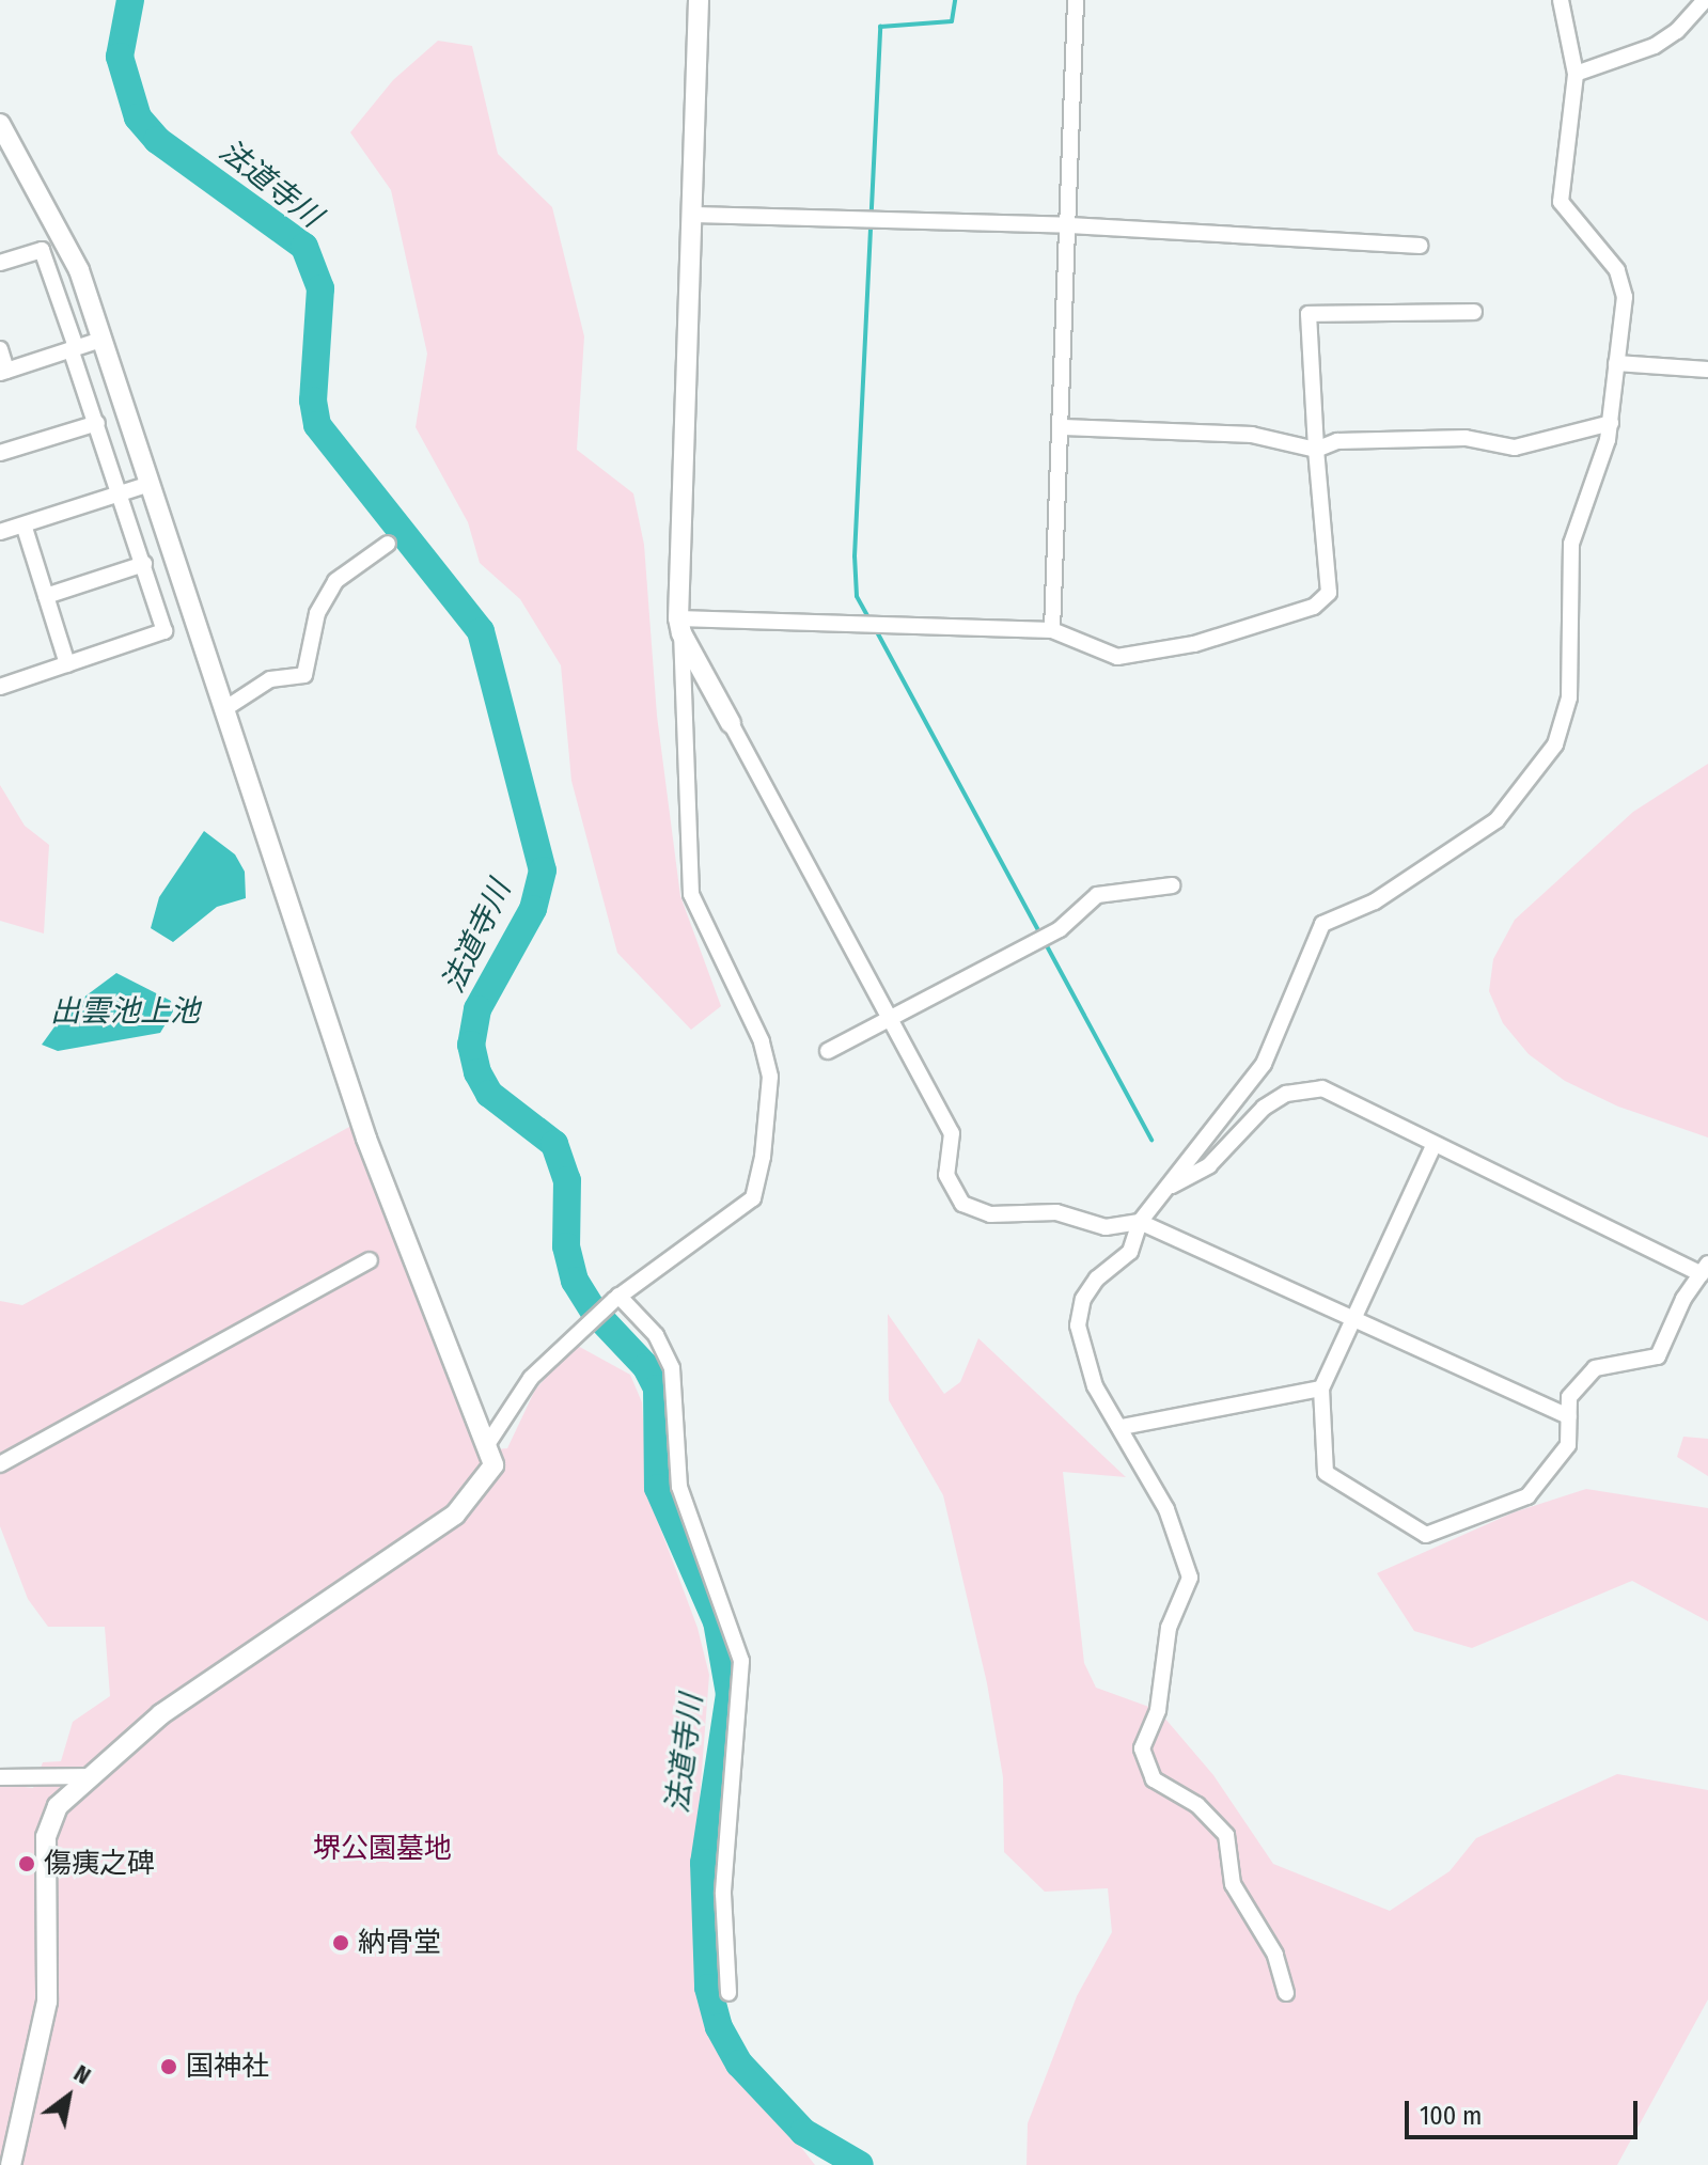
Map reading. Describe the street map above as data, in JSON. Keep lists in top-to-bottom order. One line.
{"water":["法道寺川","出雲池上池"],"parks":["堺公園墓地"],"places":["傷痍之碑","納骨堂","国神社"],"scale_bar":"100 m","north":"top right"}
